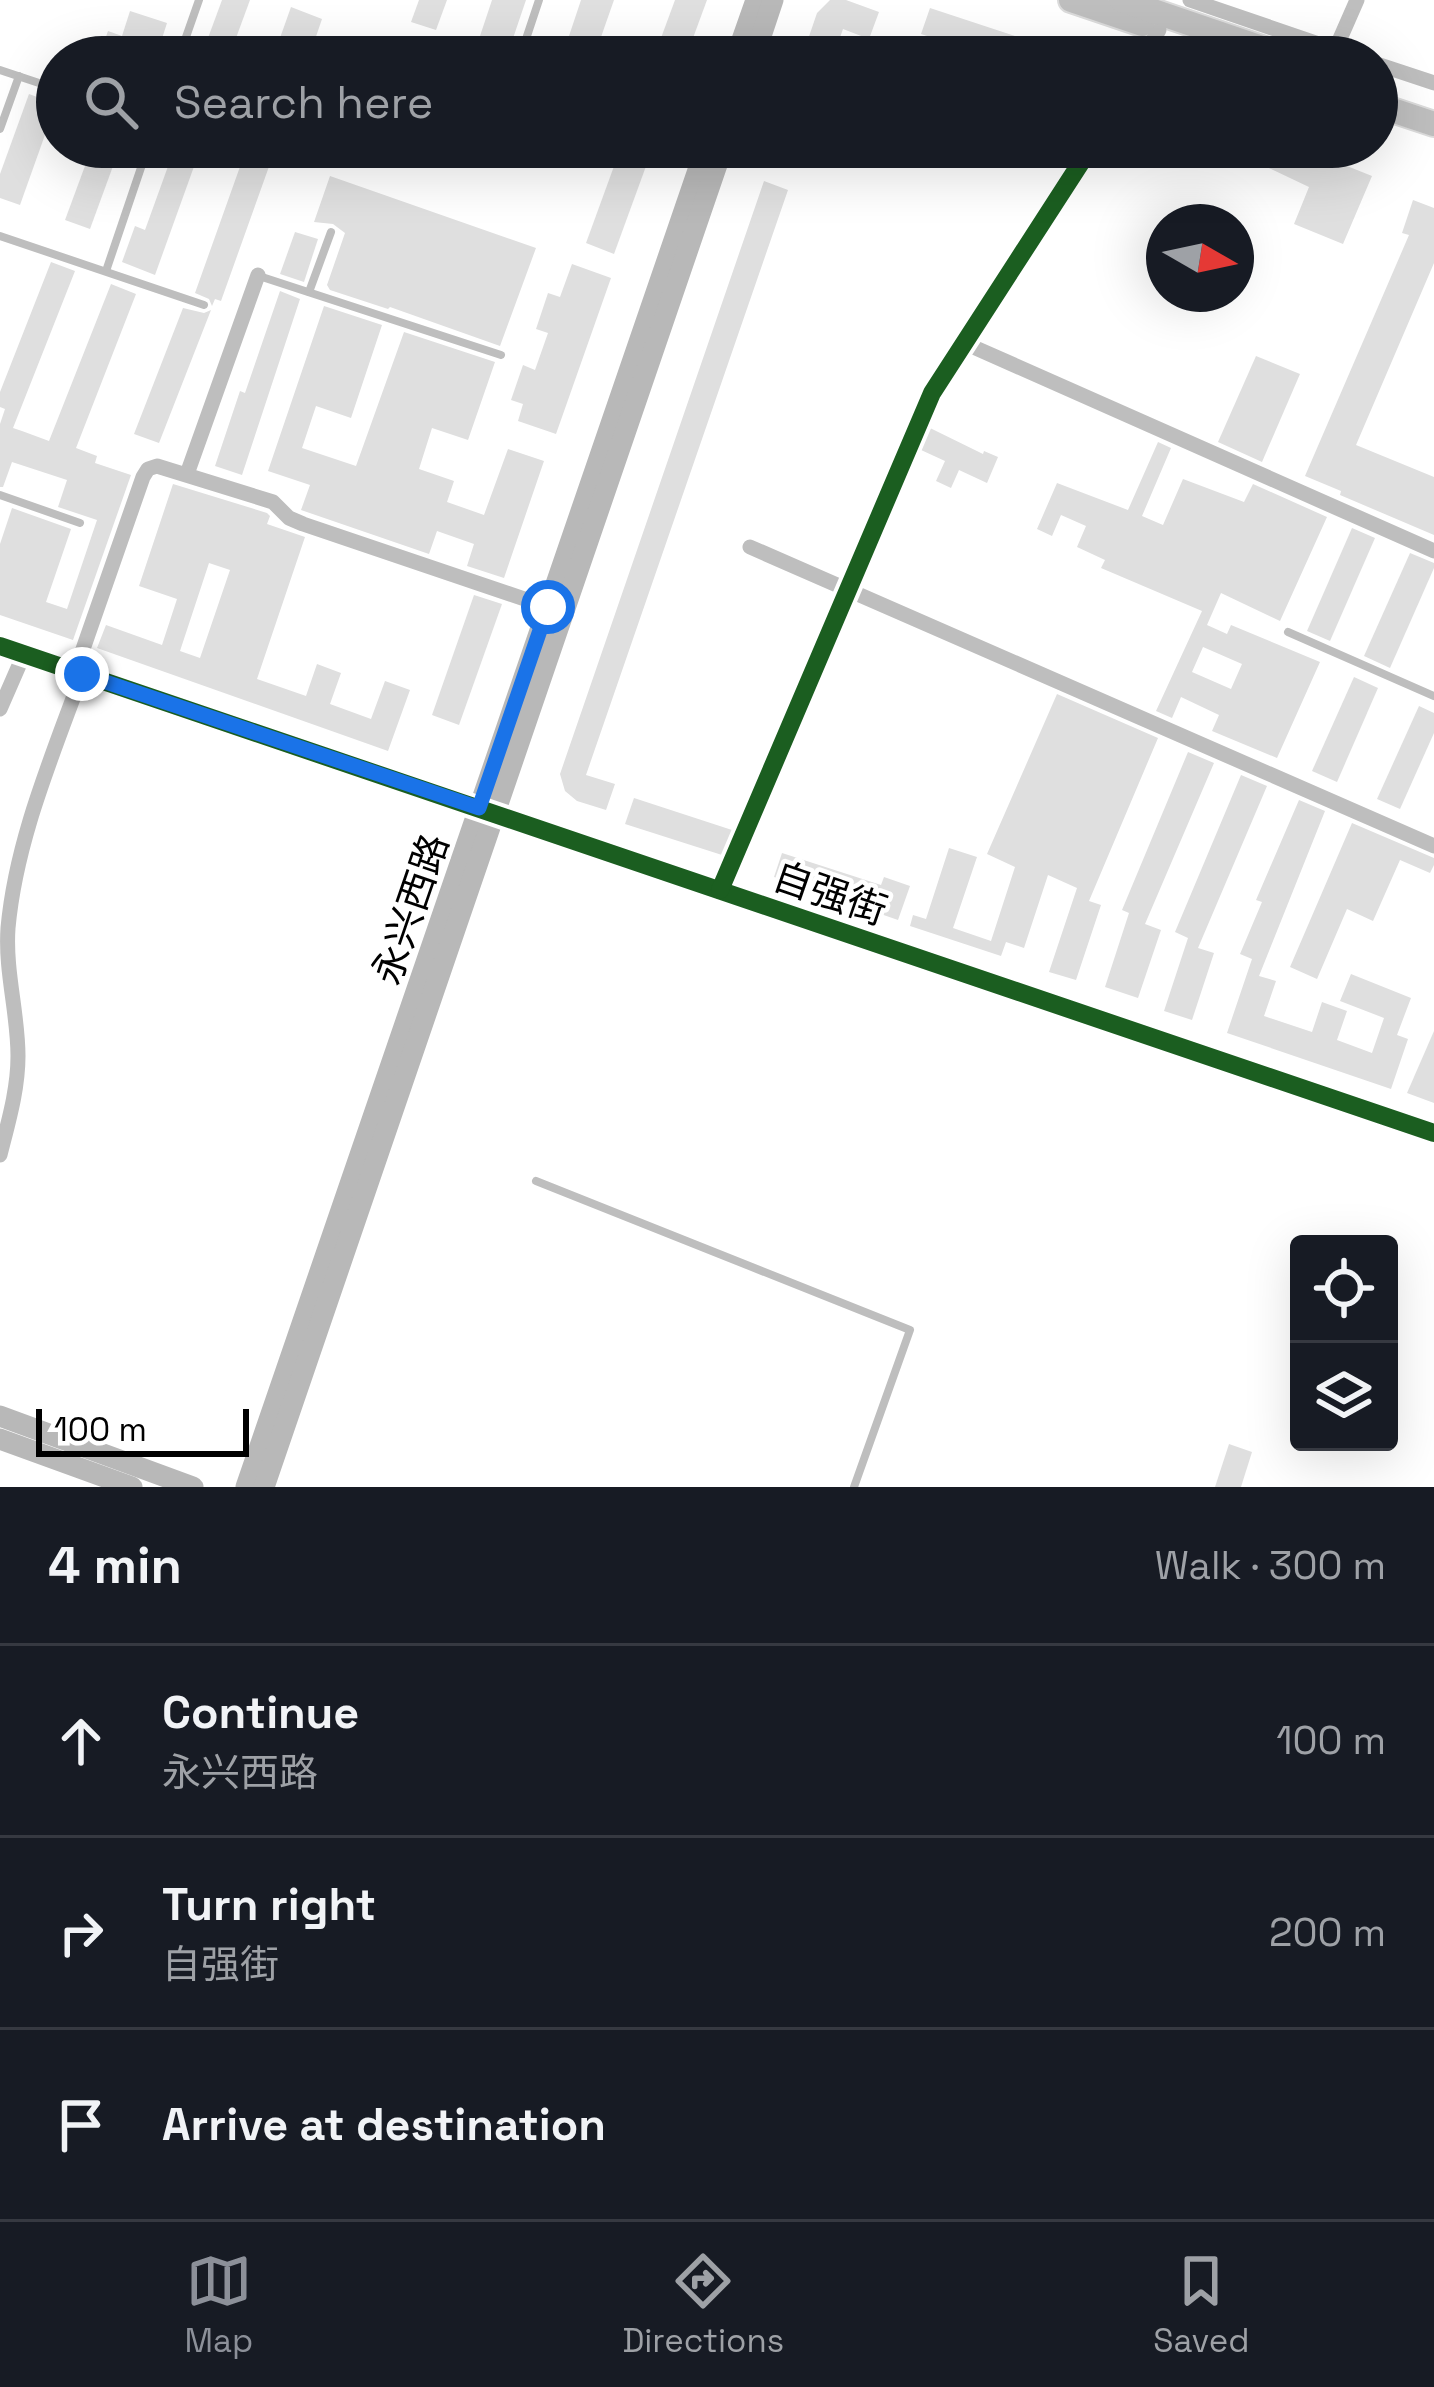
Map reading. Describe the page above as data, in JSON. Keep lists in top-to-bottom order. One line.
{"streets":{"main road":["自强街","永兴西路"]},"crossings":[["自强街","永兴西路"]],"scale_bar":"100 m","north":"right","page":{"search":"Search here","scale":"100 m","heading":["4 min","Walk · 300 m"],"list":[["Continue","永兴西路","100 m"],["Turn right","自强街","200 m"],"Arrive at destination"],"nav":["Map","Directions","Saved"]}}
